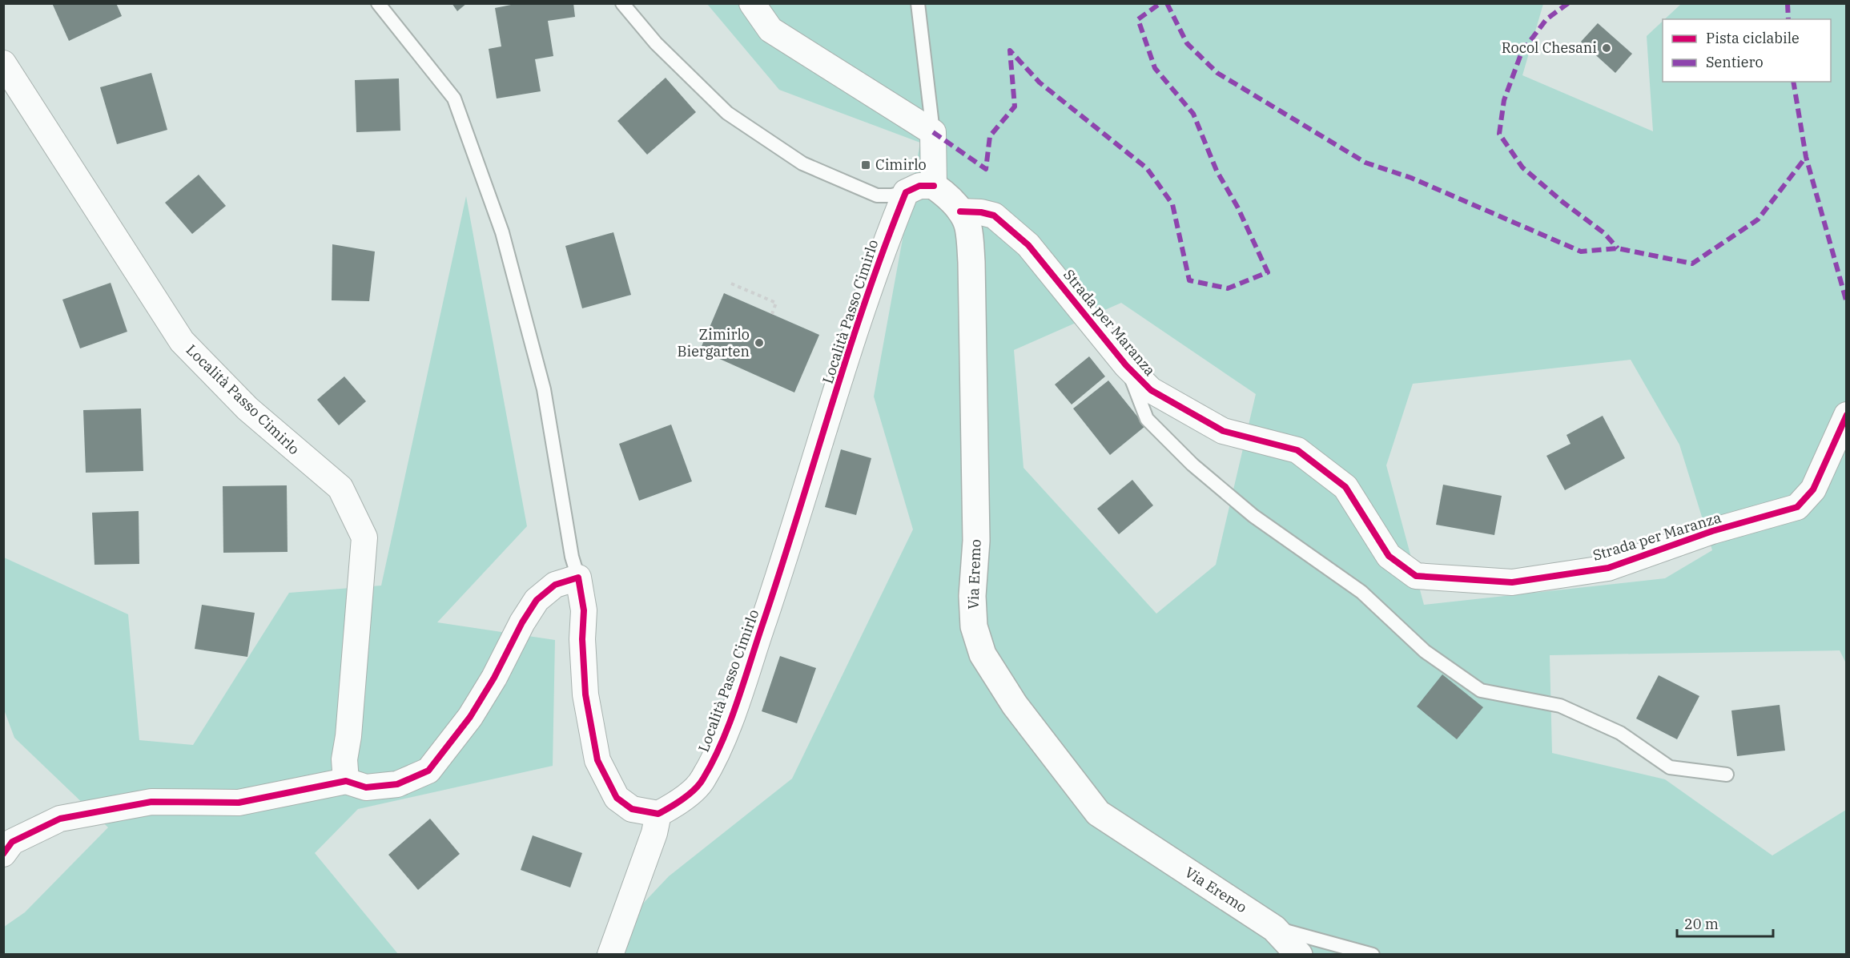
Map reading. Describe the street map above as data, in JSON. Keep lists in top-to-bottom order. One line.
{"streets":{"street":["Località Passo Cimirlo","Strada per Maranza","Via Eremo"]},"crossings":[["Strada per Maranza","Via Eremo"]],"places":{"other":["Rocol Chesani","Zimirlo Biergarten"],"transit":["Cimirlo"]},"legend":["Pista ciclabile","Sentiero"],"scale_bar":"20 m"}
